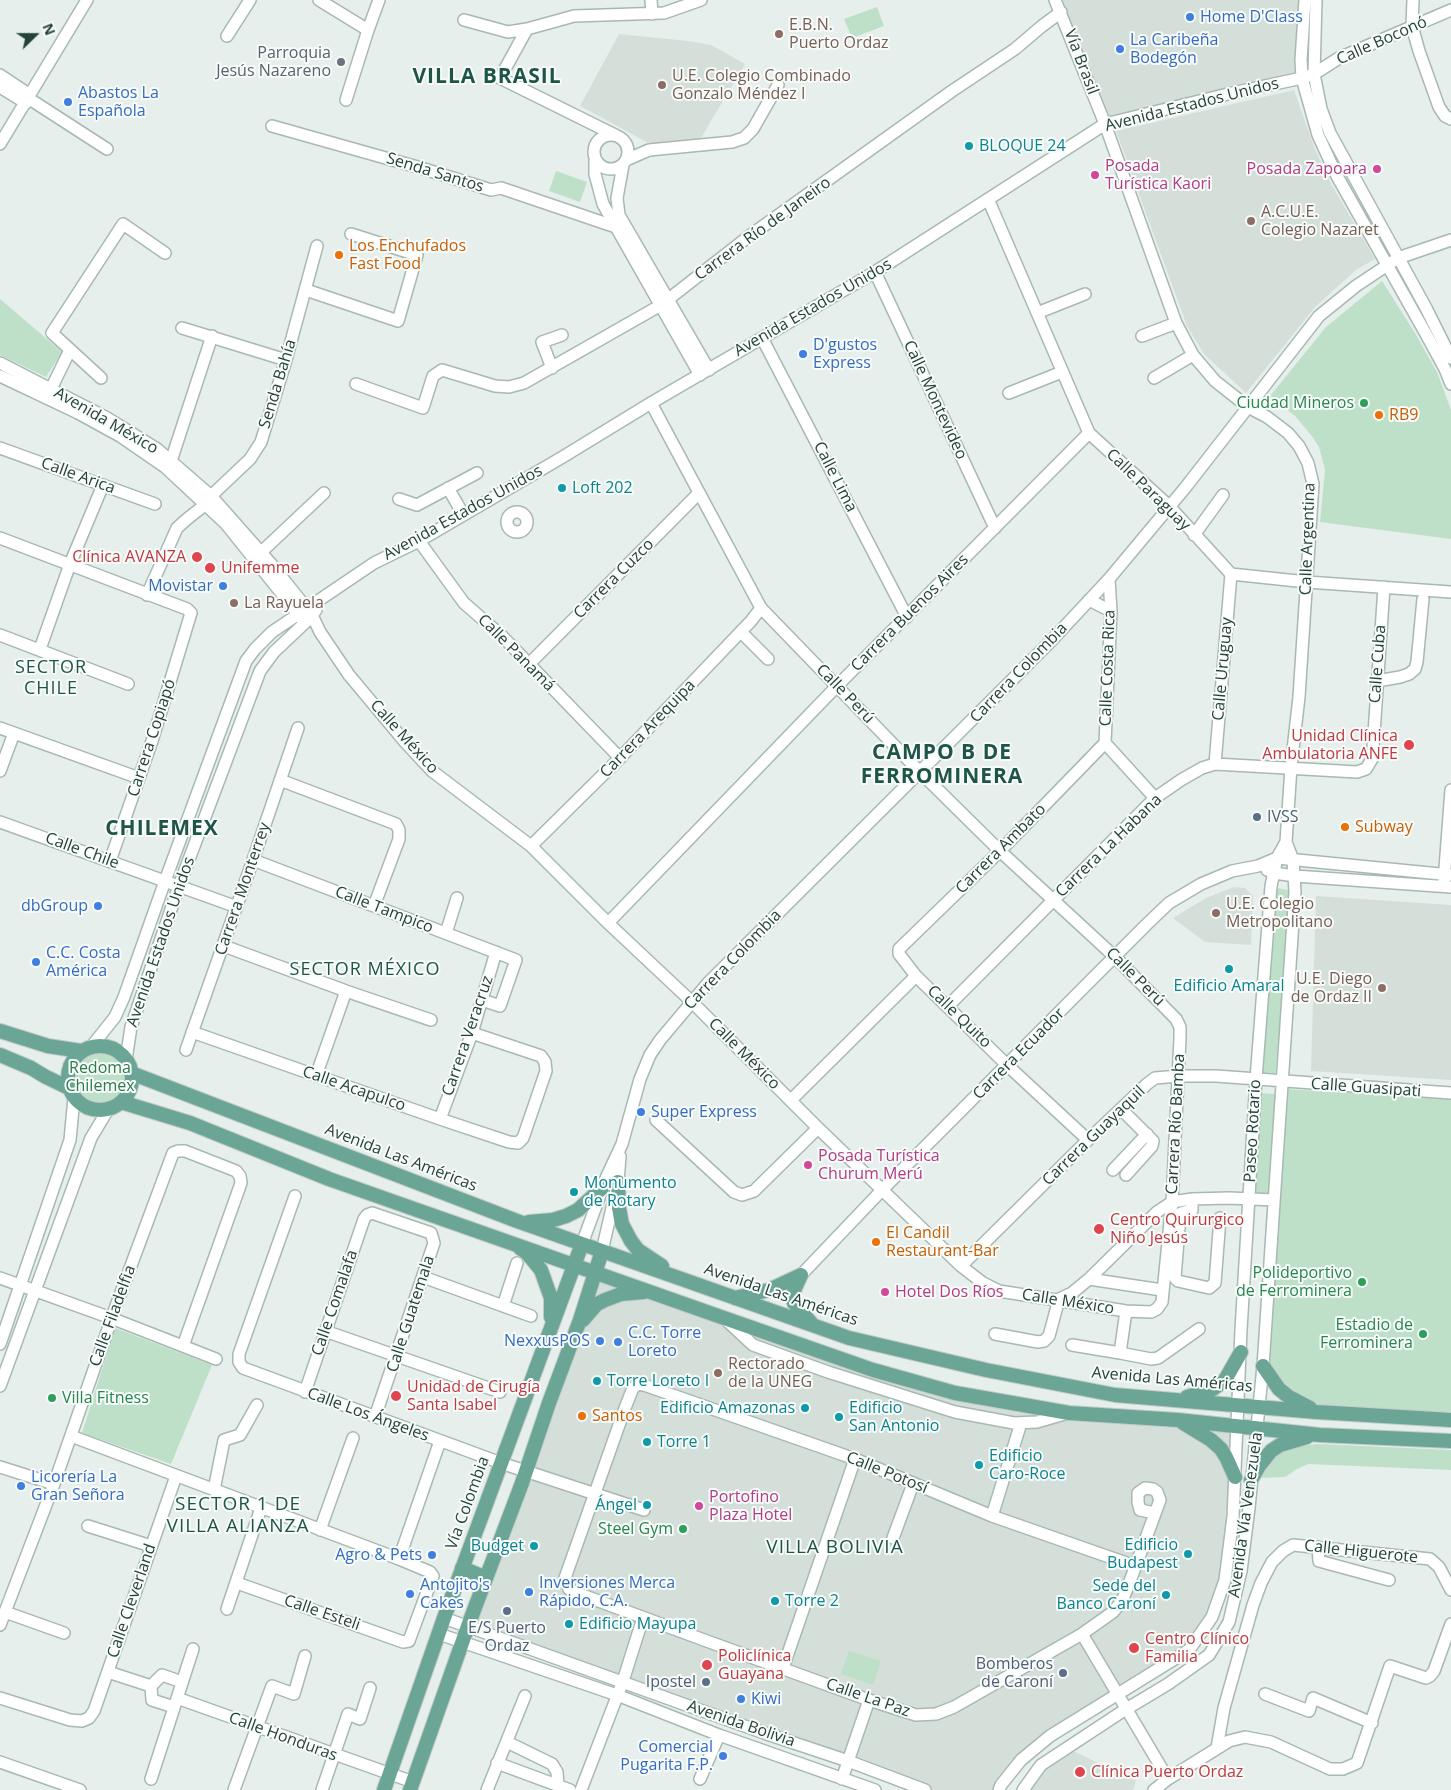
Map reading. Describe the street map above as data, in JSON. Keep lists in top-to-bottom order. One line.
{"streets":{"main road":["Avenida Las Américas","Vía Colombia"],"street":["Calle Boconó","Vía Brasil","Avenida Estados Unidos","Senda Santos","Carrera Río de Janeiro","Senda Bahía","Calle Montevideo","Avenida México","Calle Arica","Calle Lima","Calle Paraguay","Calle Argentina","Carrera Cuzco","Carrera Buenos Aires","Calle Panamá","Calle Cuba","Calle Costa Rica","Calle Uruguay","Carrera Colombia","Calle Perú","Carrera Arequipa","Calle México","Carrera Copiapó","Carrera La Habana","Carrera Ambato","Calle Chile","Carrera Monterrey","Calle Tampico","Calle Quito","Carrera Veracruz","Carrera Ecuador","Calle Guasipati","Calle Acapulco","Carrera Río Bamba","Paseo Rotario","Carrera Guayaquil","Calle Comalafa","Calle Guatemala","Calle Filadelfia","Calle Los Ángeles","Calle Potosí","Avenida Vía Venezuela","Calle Higuerote","Calle Cleverland","Calle Esteli","Calle La Paz","Avenida Bolivia","Calle Honduras"]},"crossings":[["Calle Boconó","Avenida Estados Unidos"],["Vía Brasil","Avenida Estados Unidos"],["Vía Brasil","Carrera Río de Janeiro"],["Vía Brasil","Calle Argentina"],["Avenida Estados Unidos","Calle Montevideo"],["Avenida Estados Unidos","Avenida México"],["Avenida Estados Unidos","Calle Lima"],["Avenida Estados Unidos","Calle Paraguay"],["Avenida Estados Unidos","Calle Argentina"],["Avenida Estados Unidos","Calle Panamá"],["Avenida Estados Unidos","Calle Perú"],["Avenida Estados Unidos","Calle Chile"],["Avenida Estados Unidos","Avenida Las Américas"],["Senda Bahía","Avenida México"],["Senda Bahía","Carrera Copiapó"],["Calle Montevideo","Carrera Buenos Aires"],["Avenida México","Calle México"],["Calle Lima","Carrera Buenos Aires"],["Calle Paraguay","Carrera Buenos Aires"],["Calle Paraguay","Calle Uruguay"],["Calle Paraguay","Carrera Colombia"],["Calle Argentina","Carrera Colombia"],["Calle Argentina","Carrera La Habana"],["Calle Argentina","Carrera Ecuador"],["Calle Argentina","Paseo Rotario"],["Carrera Cuzco","Calle Panamá"],["Carrera Cuzco","Calle Perú"],["Carrera Buenos Aires","Calle Perú"],["Carrera Buenos Aires","Calle México"],["Calle Panamá","Carrera Arequipa"],["Calle Cuba","Carrera La Habana"],["Calle Costa Rica","Carrera Colombia"],["Calle Costa Rica","Carrera La Habana"],["Calle Costa Rica","Carrera Ambato"],["Calle Uruguay","Carrera La Habana"],["Carrera Colombia","Calle Perú"],["Carrera Colombia","Calle México"],["Carrera Colombia","Avenida Las Américas"],["Carrera Colombia","Vía Colombia"],["Calle Perú","Carrera Arequipa"],["Calle Perú","Carrera La Habana"],["Calle Perú","Carrera Ambato"],["Calle Perú","Carrera Ecuador"],["Calle Perú","Carrera Río Bamba"],["Carrera Arequipa","Calle México"],["Calle México","Carrera Ecuador"],["Calle México","Carrera Río Bamba"],["Calle México","Carrera Guayaquil"],["Carrera Copiapó","Calle Chile"],["Carrera La Habana","Calle Quito"],["Carrera Ambato","Calle Quito"],["Calle Chile","Carrera Monterrey"],["Carrera Monterrey","Calle Tampico"],["Carrera Monterrey","Calle Acapulco"],["Calle Tampico","Carrera Veracruz"],["Calle Quito","Carrera Ecuador"],["Calle Quito","Carrera Guayaquil"],["Carrera Veracruz","Calle Acapulco"],["Carrera Ecuador","Paseo Rotario"],["Calle Guasipati","Paseo Rotario"],["Calle Guasipati","Carrera Guayaquil"],["Carrera Río Bamba","Carrera Guayaquil"],["Paseo Rotario","Carrera Guayaquil"],["Paseo Rotario","Avenida Las Américas"],["Paseo Rotario","Avenida Vía Venezuela"],["Avenida Las Américas","Vía Colombia"],["Avenida Las Américas","Avenida Vía Venezuela"],["Calle Comalafa","Calle Guatemala"],["Calle Comalafa","Calle Los Ángeles"],["Calle Guatemala","Calle Los Ángeles"],["Calle Los Ángeles","Calle Potosí"],["Calle Los Ángeles","Vía Colombia"],["Calle Los Ángeles","Calle La Paz"],["Calle Potosí","Calle La Paz"],["Vía Colombia","Avenida Bolivia"],["Vía Colombia","Calle Honduras"]],"districts":["VILLA BRASIL","SECTOR CHILE","CAMPO B DE FERROMINERA","CHILEMEX","SECTOR MÉXICO","SECTOR 1 DE VILLA ALIANZA","VILLA BOLIVIA"],"parks":["Redoma Chilemex"],"places":["Home D'Class","E.B.N. Puerto Ordaz","La Caribeña Bodegón","Parroquia Jesús Nazareno","U.E. Colegio Combinado Gonzalo Méndez I","Abastos La Española","BLOQUE 24","Posada Zapoara","Posada Turística Kaori","A.C.U.E. Colegio Nazaret","Los Enchufados Fast Food","D'gustos Express","Ciudad Mineros","RB9","Loft 202","Clínica AVANZA","Unifemme","Movistar","La Rayuela","Unidad Clínica Ambulatoria ANFE","IVSS","Subway","dbGroup","U.E. Colegio Metropolitano","C.C. Costa América","Edificio Amaral","U.E. Diego de Ordaz II","Super Express","Posada Turística Churum Merú","Monumento de Rotary","Centro Quirurgico Niño Jesús","El Candil Restaurant-Bar","Polideportivo de Ferrominera","Hotel Dos Ríos","Estadio de Ferrominera","NexxusPOS","C.C. Torre Loreto","Rectorado de la UNEG","Torre Loreto I","Unidad de Cirugía Santa Isabel","Villa Fitness","Edificio Amazonas","Santos","Edificio San Antonio","Torre 1","Edificio Caro-Roce","Licorería La Gran Señora","Ángel","Portofino Plaza Hotel","Steel Gym","Budget","Edificio Budapest","Agro & Pets","Inversiones Merca Rápido, C.A.","Antojito's Cakes","Sede del Banco Caroní","Torre 2","E/S Puerto Ordaz","Edificio Mayupa","Centro Clínico Familia","Policlínica Guayana","Bomberos de Caroní","Ipostel","Kiwi","Comercial Pugarita F.P.","Clínica Puerto Ordaz"],"north":"right"}
